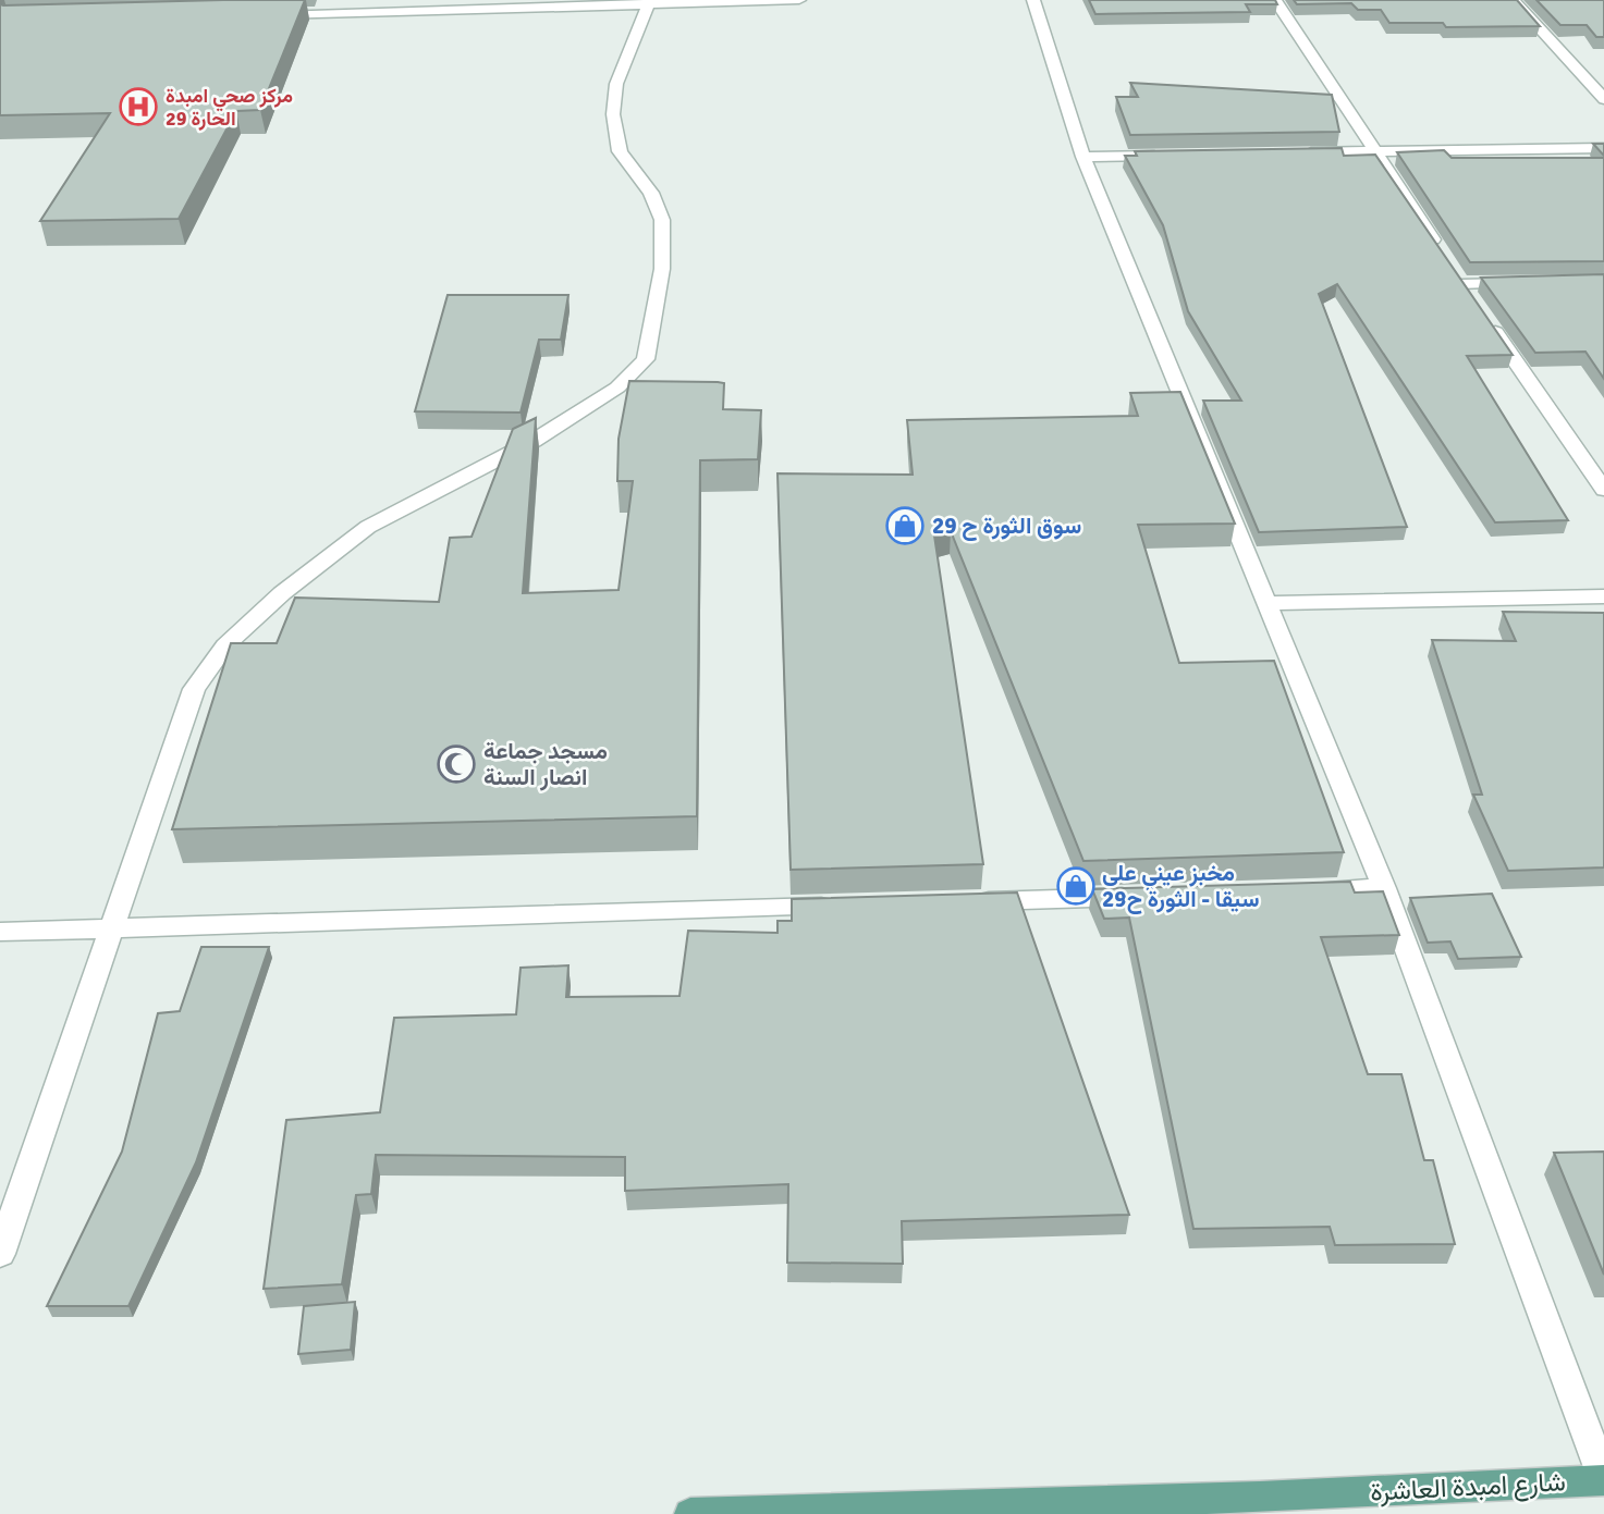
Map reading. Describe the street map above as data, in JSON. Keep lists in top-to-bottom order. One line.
{"streets":{"main road":["شارع امبدة العاشرة"]},"places":{"hospital":["مركز صحي امبدة الحارة 29"],"shop":["سوق الثورة ح 29","مخبز عيني على سيقا - الثورة ح29"],"mosque":["مسجد جماعة انصار السنة"]}}
